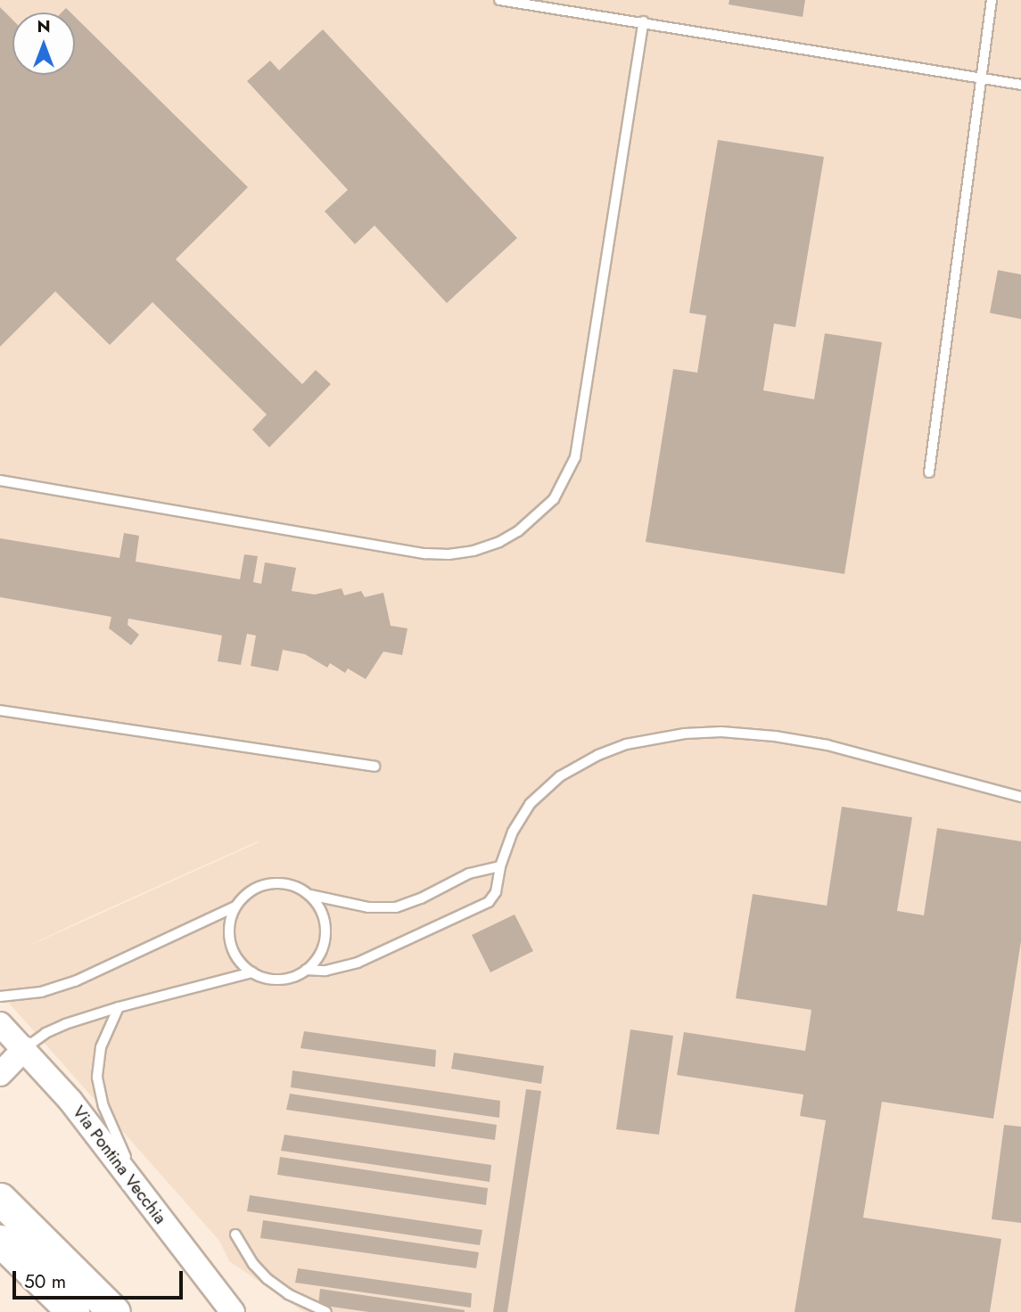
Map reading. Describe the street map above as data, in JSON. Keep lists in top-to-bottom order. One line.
{"streets":{"street":["Via Pontina Vecchia"]},"scale_bar":"50 m","north":"top"}
